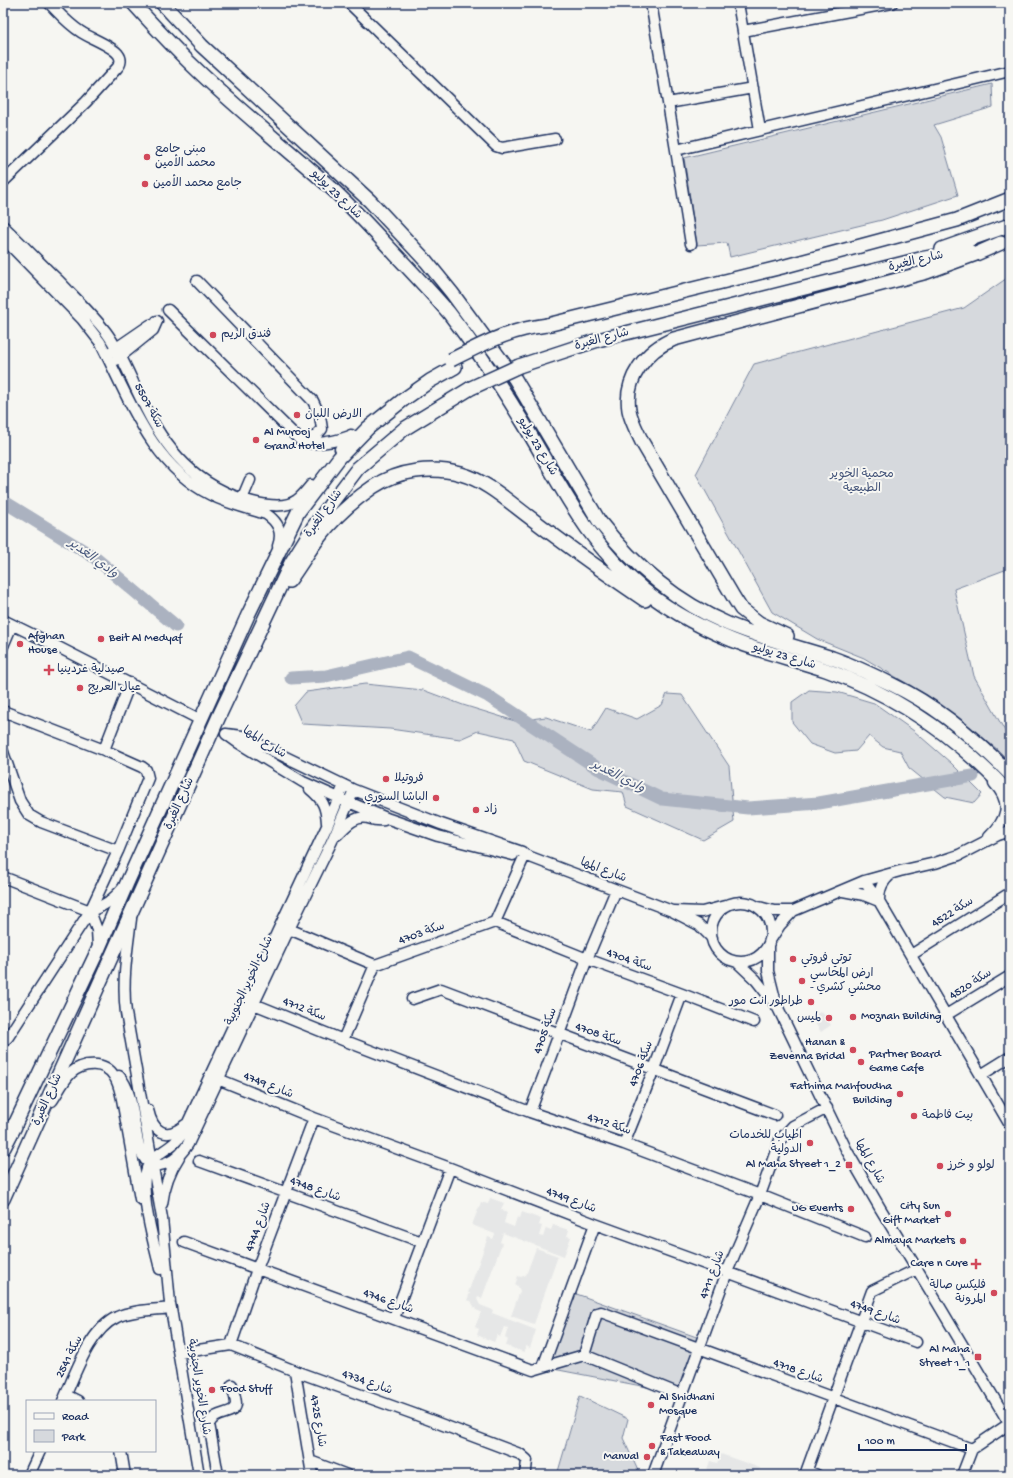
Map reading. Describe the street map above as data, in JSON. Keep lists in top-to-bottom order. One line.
{"streets":{"main road":["شارع 23 يوليو","شارع الغبرة"],"street":["سكة 5507","شارع المها","سكة 4522","4703 سكة","سكة 4704","شارع الخوير الجنوبية","سكة 4520","سكة 4712","4705 سكة","سكة 4708","4706 سكة","4749 شارع","4748 شارع","4744 شارع","4711 شارع","4746 شارع","سكة 2541","4718 شارع","4734 شارع","4725 شارع"]},"crossings":[["شارع الغبرة","سكة 5507"],["شارع الغبرة","شارع الخوير الجنوبية"],["شارع المها","شارع الخوير الجنوبية"],["شارع المها","4705 سكة"],["شارع المها","4711 شارع"],["4703 سكة","سكة 4704"],["سكة 4704","4705 سكة"],["سكة 4704","4706 سكة"],["شارع الخوير الجنوبية","سكة 4712"],["شارع الخوير الجنوبية","4749 شارع"],["شارع الخوير الجنوبية","سكة 2541"],["شارع الخوير الجنوبية","4734 شارع"],["سكة 4712","4705 سكة"],["سكة 4712","4706 سكة"],["سكة 4712","4711 شارع"],["4705 سكة","سكة 4708"],["سكة 4708","4706 سكة"],["4749 شارع","4744 شارع"],["4749 شارع","4711 شارع"],["4748 شارع","4744 شارع"],["4744 شارع","4746 شارع"],["4744 شارع","4734 شارع"],["4711 شارع","4718 شارع"],["4746 شارع","4718 شارع"],["4734 شارع","4725 شارع"]],"water":["وادي الغدير"],"parks":["محمية الخوير الطبيعية"],"places":{"other":["مبنى جامع محمد الأمين","جامع محمد الأمين","فندق الريم","الارض اللبان","Al Murooj Grand Hotel","Beit Al Medyaf","Afghan House","عيال العريج","فروتيلا","الباشا السوري","زاد","توتي فروتي","ارض المحاسي - محشي كشري","طراطور انت مور","Moznah Building","لميس","Hanan & Zevenna Bridal","Partner Board Game Cafe","Fathima Mahfoudha Building","بيت فاطمة","اطياب للخدمات الدولية","لولو و خرز","UG Events","City Sun Gift Market","Almaya Markets","فليكس صالة المرونة","Food Stuff","Al Shidhani Mosque","Fast Food & Takeaway","Manual"],"health":["صيدلية غردينيا","Care n Cure"],"transit":["Al Maha Street 1_2","Al Maha Street 1_1"]},"legend":["Road","Park"],"scale_bar":"100 m"}
